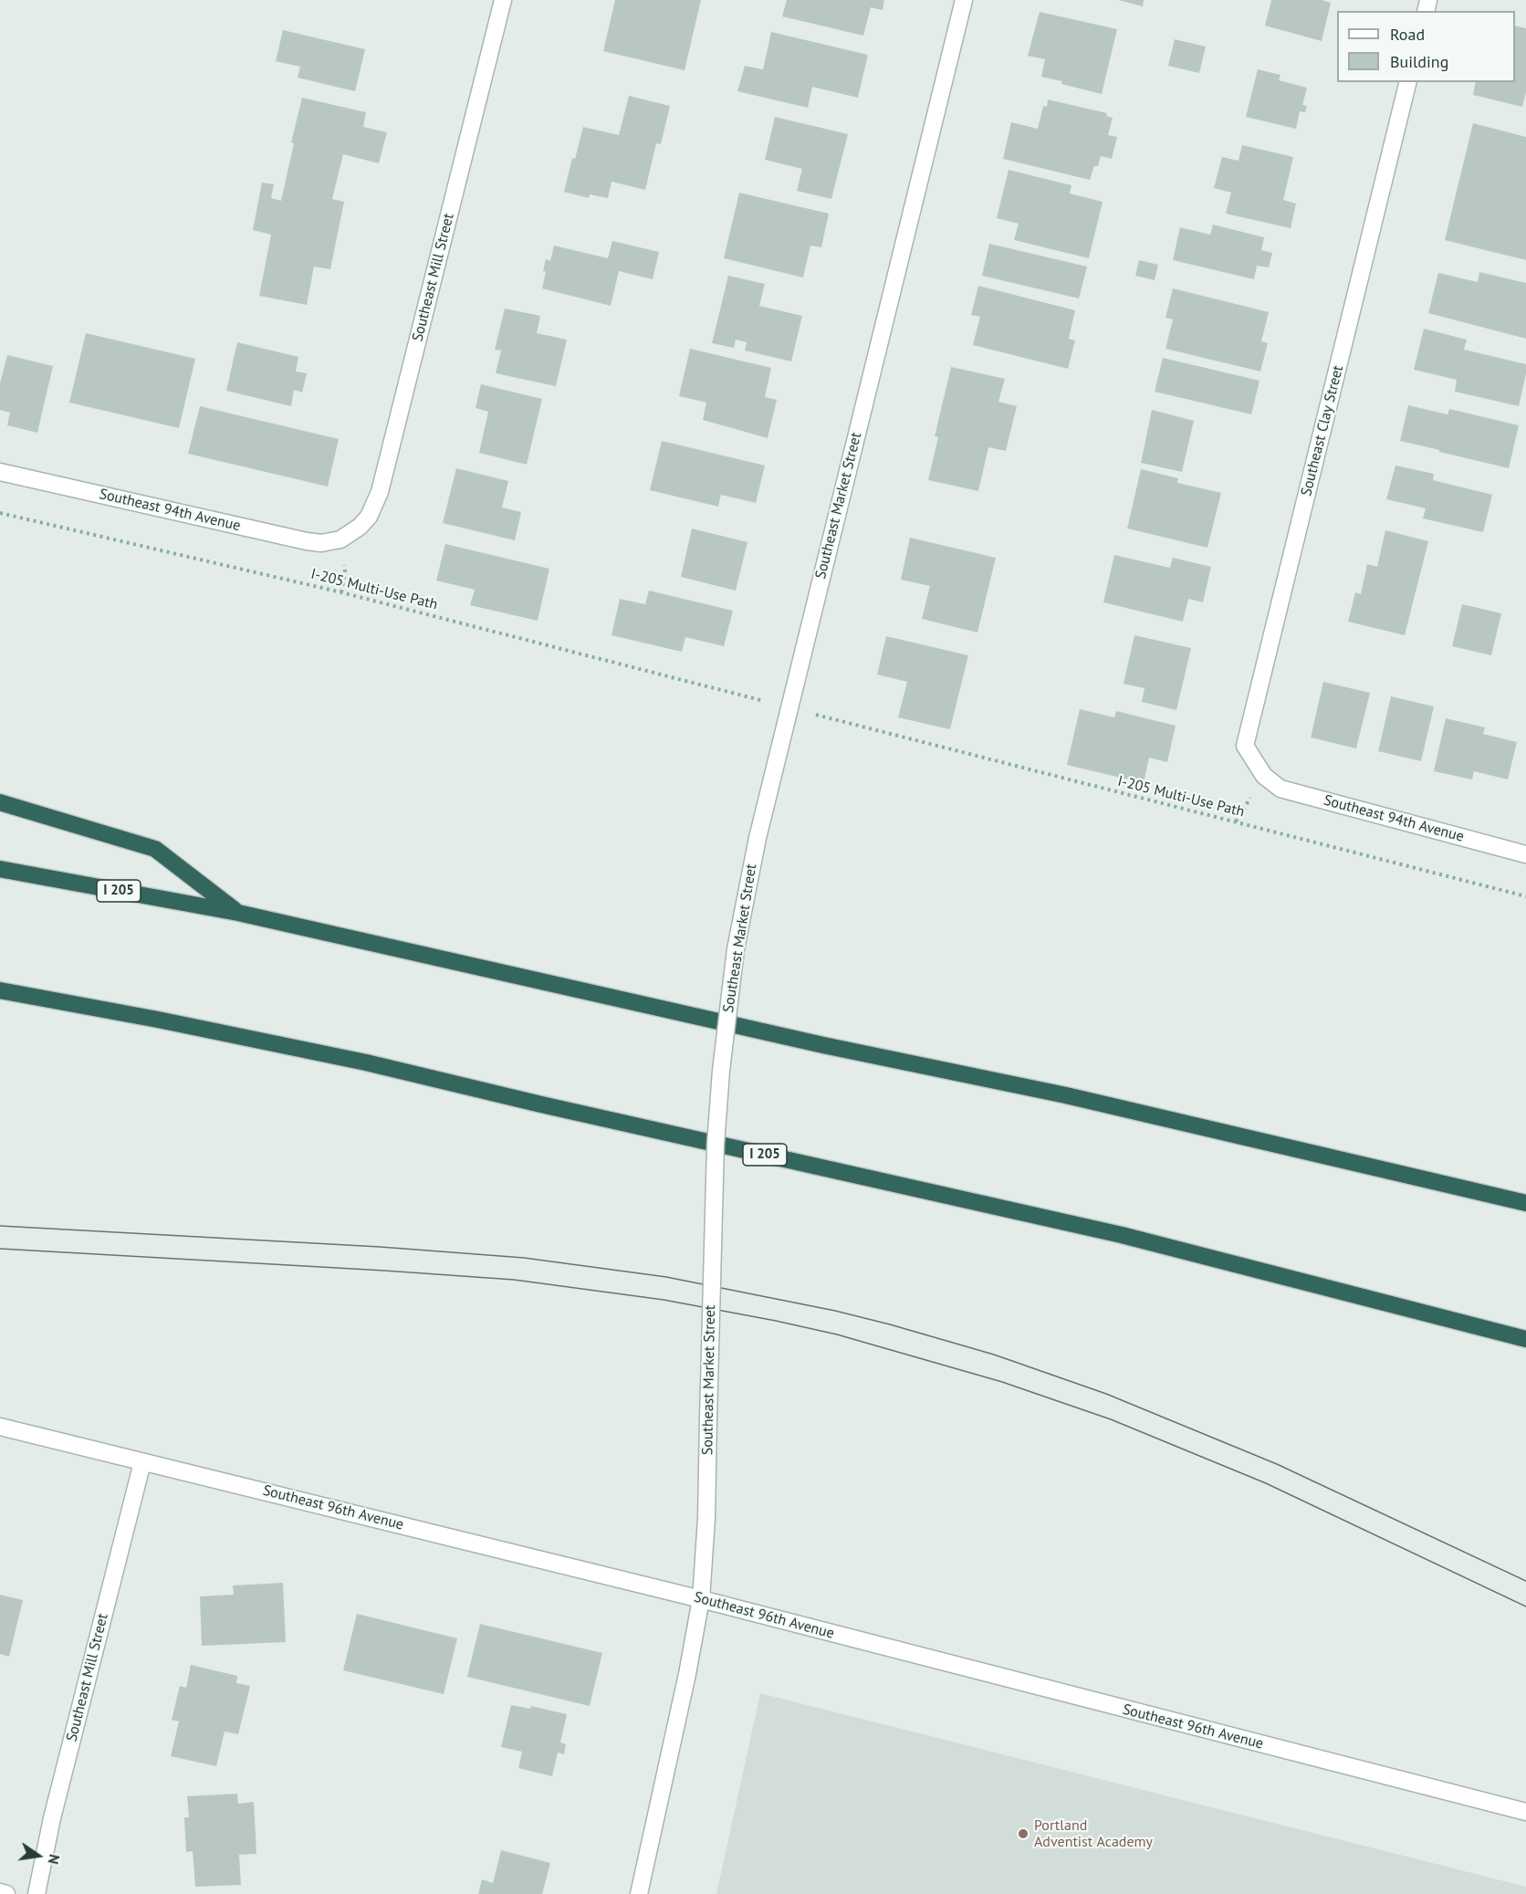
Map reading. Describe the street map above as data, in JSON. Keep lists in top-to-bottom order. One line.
{"streets":{"highway":["I 205"],"street":["Southeast Mill Street","Southeast Clay Street","Southeast Market Street","Southeast 94th Avenue","Southeast 96th Avenue"],"path":["I-205 Multi-Use Path"]},"crossings":[["Southeast Mill Street","Southeast 94th Avenue"],["Southeast Mill Street","Southeast 96th Avenue"],["Southeast Clay Street","Southeast 94th Avenue"],["Southeast Market Street","Southeast 96th Avenue"]],"places":["Portland Adventist Academy"],"legend":["Road","Building"],"north":"right"}
